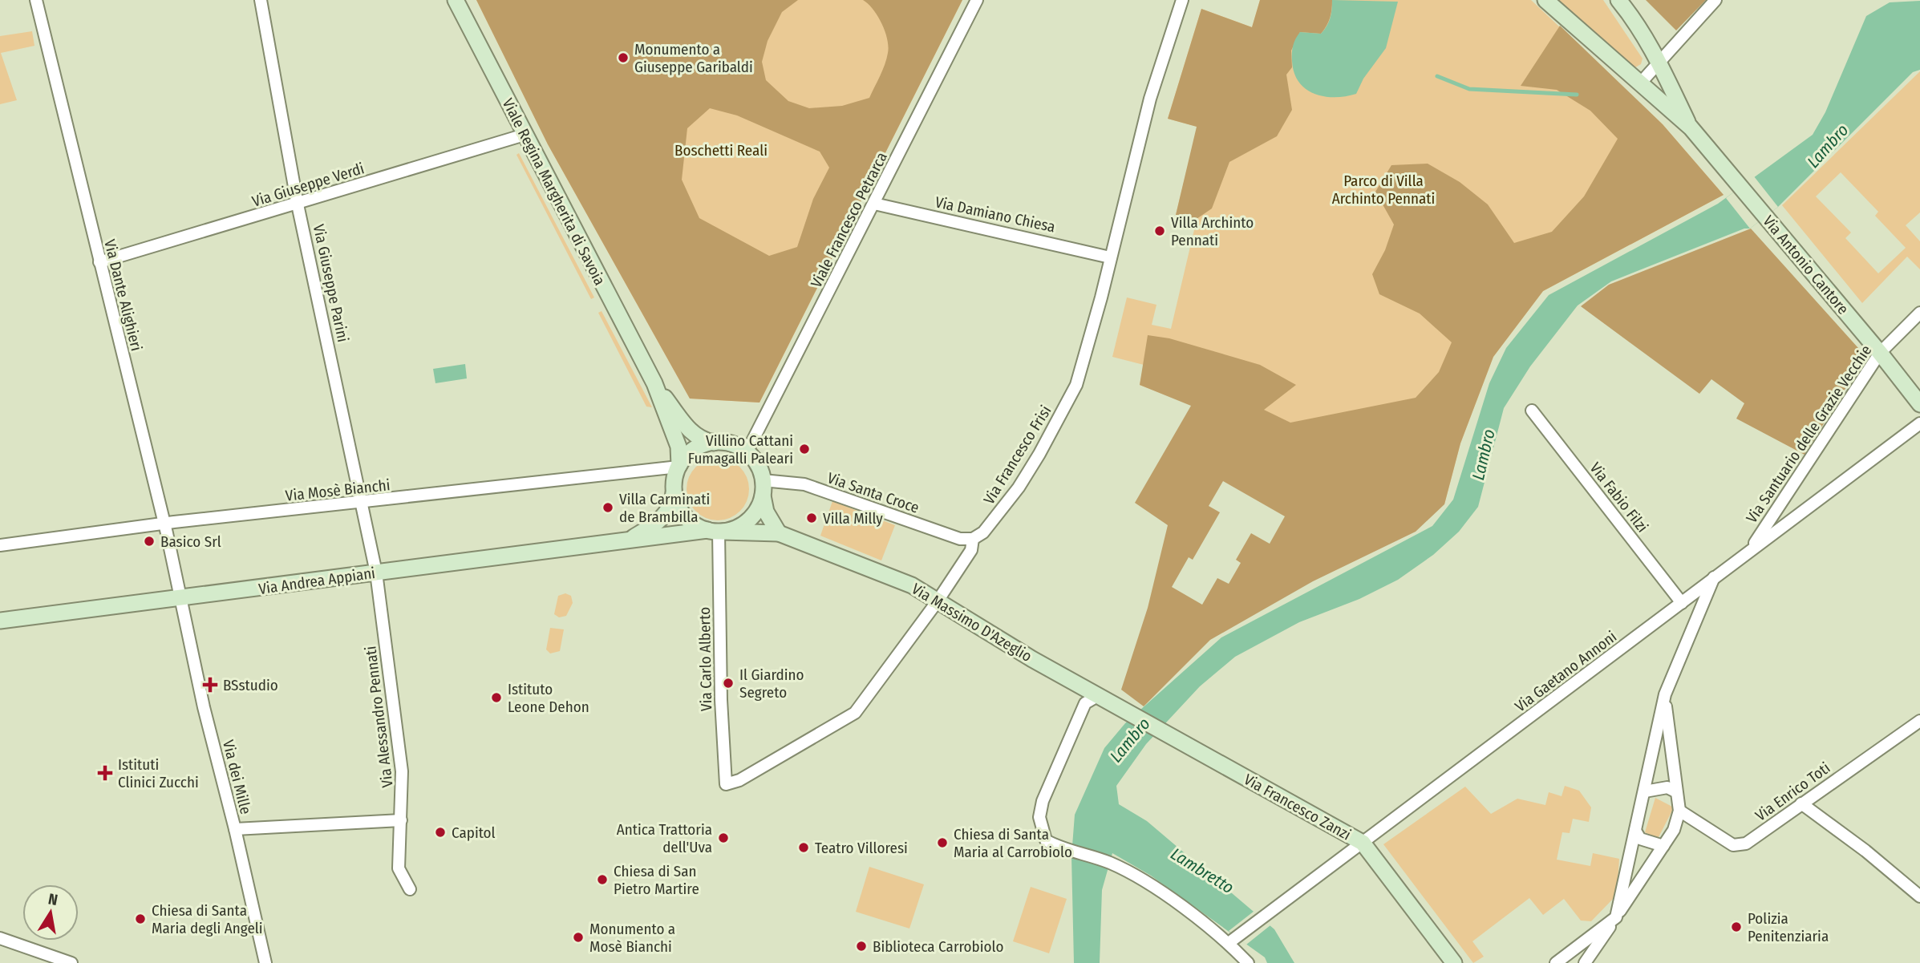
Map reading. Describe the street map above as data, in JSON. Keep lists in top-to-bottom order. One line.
{"streets":{"street":["Via Giuseppe Verdi","Viale Regina Margherita di Savoia","Via Damiano Chiesa","Viale Francesco Petrarca","Via Antonio Cantore","Via Giuseppe Parini","Via Dante Alighieri","Via Santuario delle Grazie Vecchie","Via Francesco Frisi","Via Mosè Bianchi","Via Santa Croce","Via Fabio Filzi","Via Andrea Appiani","Via Massimo D'Azeglio","Via Carlo Alberto","Via Gaetano Annoni","Via Alessandro Pennati","Via dei Mille","Via Enrico Toti","Via Francesco Zanzi"]},"crossings":[["Via Giuseppe Verdi","Viale Regina Margherita di Savoia"],["Via Giuseppe Verdi","Via Giuseppe Parini"],["Via Giuseppe Verdi","Via Dante Alighieri"],["Viale Regina Margherita di Savoia","Viale Francesco Petrarca"],["Viale Regina Margherita di Savoia","Via Mosè Bianchi"],["Viale Regina Margherita di Savoia","Via Santa Croce"],["Viale Regina Margherita di Savoia","Via Andrea Appiani"],["Viale Regina Margherita di Savoia","Via Massimo D'Azeglio"],["Viale Regina Margherita di Savoia","Via Carlo Alberto"],["Via Damiano Chiesa","Viale Francesco Petrarca"],["Via Damiano Chiesa","Via Francesco Frisi"],["Viale Francesco Petrarca","Via Mosè Bianchi"],["Viale Francesco Petrarca","Via Santa Croce"],["Viale Francesco Petrarca","Via Andrea Appiani"],["Viale Francesco Petrarca","Via Massimo D'Azeglio"],["Viale Francesco Petrarca","Via Carlo Alberto"],["Via Antonio Cantore","Via Santuario delle Grazie Vecchie"],["Via Giuseppe Parini","Via Mosè Bianchi"],["Via Giuseppe Parini","Via Andrea Appiani"],["Via Giuseppe Parini","Via Alessandro Pennati"],["Via Dante Alighieri","Via Mosè Bianchi"],["Via Dante Alighieri","Via Andrea Appiani"],["Via Dante Alighieri","Via dei Mille"],["Via Santuario delle Grazie Vecchie","Via Gaetano Annoni"],["Via Francesco Frisi","Via Santa Croce"],["Via Francesco Frisi","Via Massimo D'Azeglio"],["Via Francesco Frisi","Via Carlo Alberto"],["Via Mosè Bianchi","Via Santa Croce"],["Via Mosè Bianchi","Via Andrea Appiani"],["Via Mosè Bianchi","Via Massimo D'Azeglio"],["Via Mosè Bianchi","Via Carlo Alberto"],["Via Santa Croce","Via Andrea Appiani"],["Via Santa Croce","Via Massimo D'Azeglio"],["Via Santa Croce","Via Carlo Alberto"],["Via Fabio Filzi","Via Gaetano Annoni"],["Via Andrea Appiani","Via Massimo D'Azeglio"],["Via Andrea Appiani","Via Carlo Alberto"],["Via Andrea Appiani","Via Alessandro Pennati"],["Via Andrea Appiani","Via dei Mille"],["Via Massimo D'Azeglio","Via Carlo Alberto"],["Via Massimo D'Azeglio","Via Francesco Zanzi"],["Via Gaetano Annoni","Via Francesco Zanzi"]],"water":["Lambro","Lambretto"],"parks":["Boschetti Reali","Parco di Villa Archinto Pennati"],"places":{"other":["Monumento a Giuseppe Garibaldi","Villa Archinto Pennati","Villino Cattani Fumagalli Paleari","Villa Carminati de Brambilla","Villa Milly","Basico Srl","Il Giardino Segreto","Istituto Leone Dehon","Capitol","Antica Trattoria dell'Uva","Chiesa di Santa Maria al Carrobiolo","Teatro Villoresi","Chiesa di San Pietro Martire","Chiesa di Santa Maria degli Angeli","Polizia Penitenziaria","Monumento a Mosè Bianchi","Biblioteca Carrobiolo"],"health":["BSstudio","Istituti Clinici Zucchi"]},"north":"top"}
